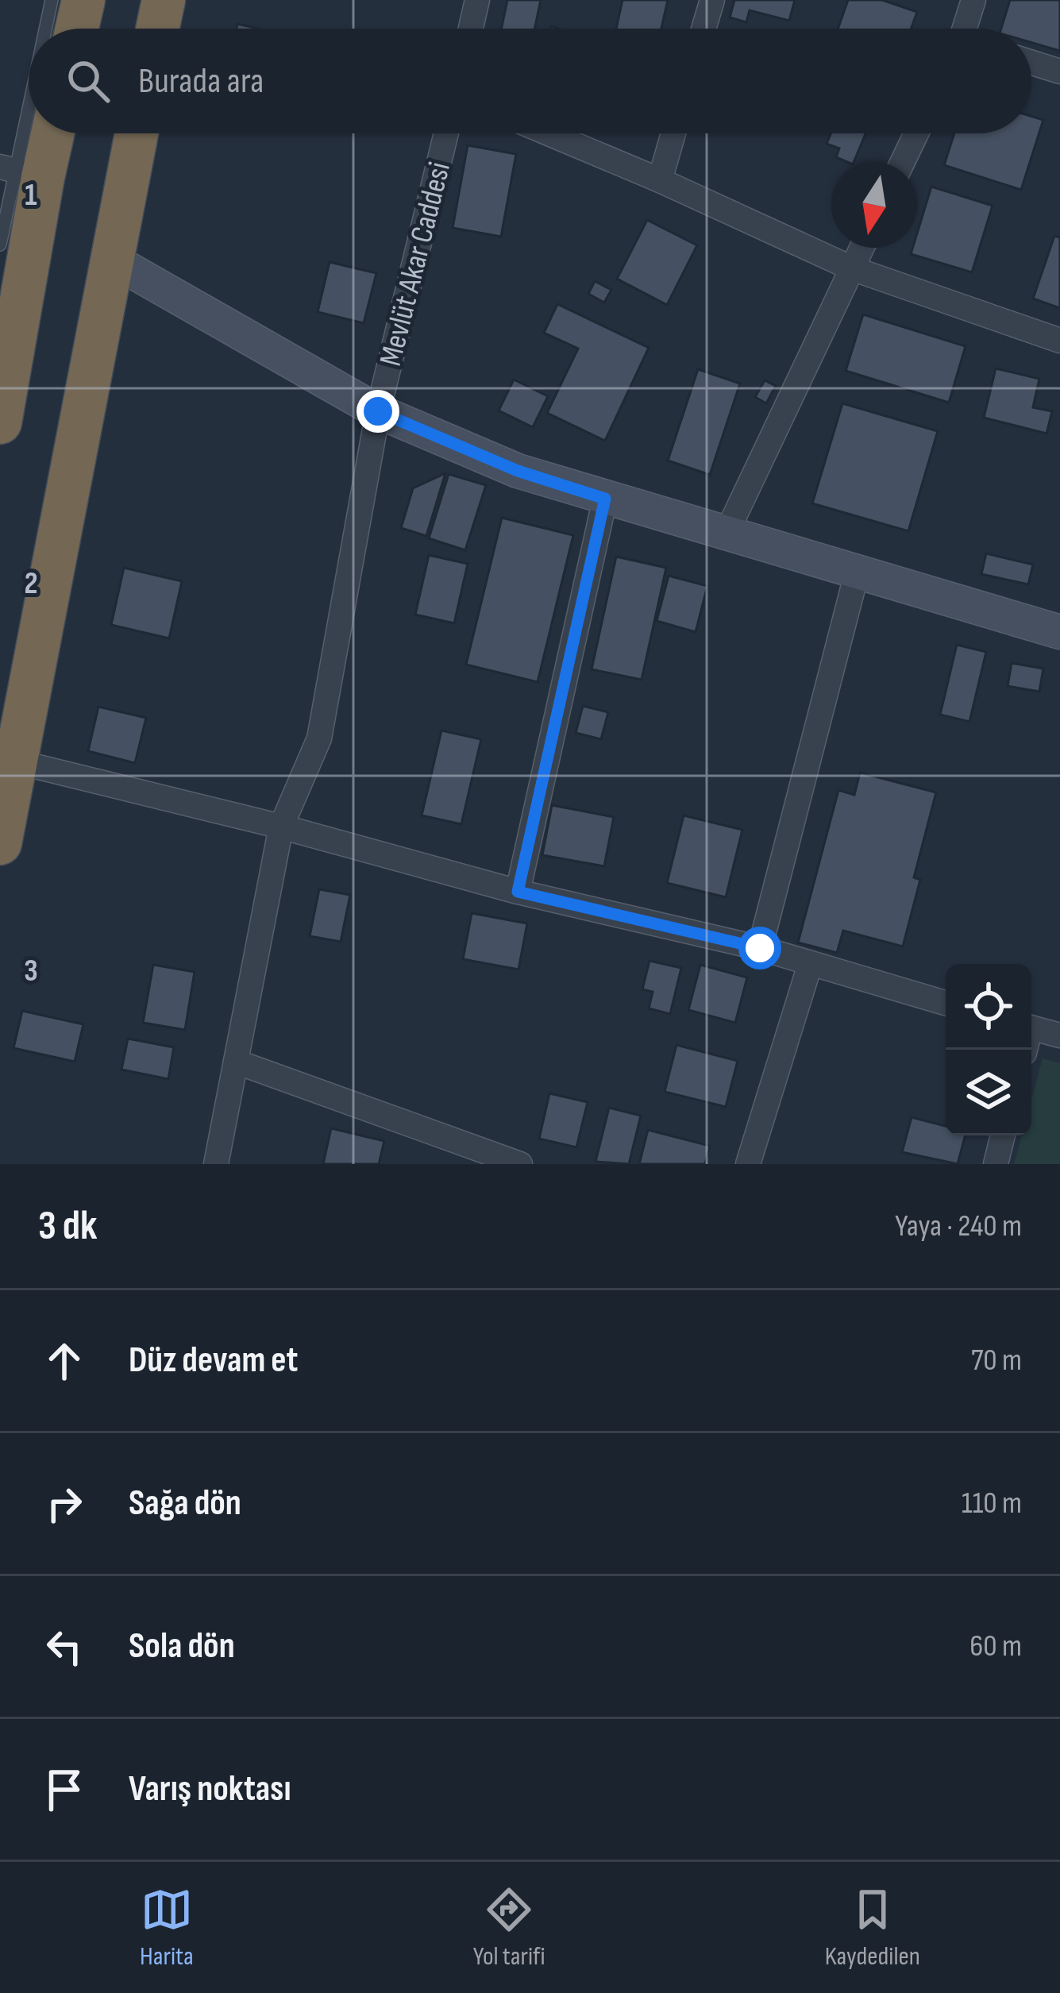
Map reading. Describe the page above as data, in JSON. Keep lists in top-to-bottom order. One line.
{"streets":{"street":["Mevlüt Akar Caddesi"]},"north":"bottom","page":{"search":"Burada ara","heading":["3 dk","Yaya · 240 m"],"list":[["Düz devam et","70 m"],["Sağa dön","110 m"],["Sola dön","60 m"],"Varış noktası"],"nav":["Harita","Yol tarifi","Kaydedilen"]},"grid":{"rows":["1","2","3"]}}
